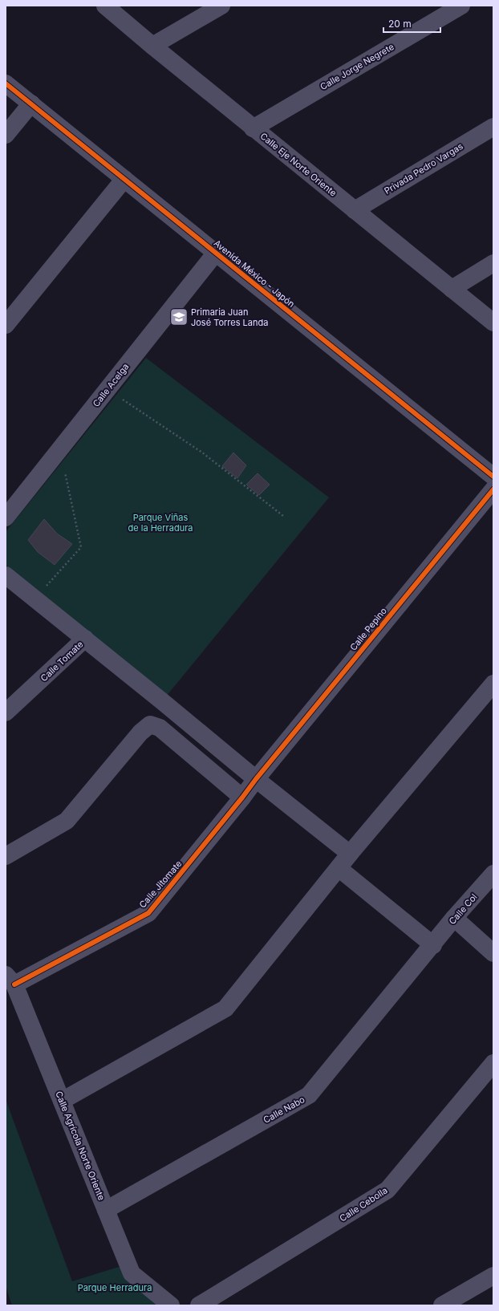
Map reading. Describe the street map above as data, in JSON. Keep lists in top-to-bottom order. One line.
{"streets":{"street":["Calle Jorge Negrete","Calle Eje Norte Oriente","Privada Pedro Vargas","Avenida México - Japón","Calle Acelga","Calle Pepino","Calle Tomate","Calle Jitomate","Calle Col","Calle Nabo","Calle Agrícola Norte Oriente","Calle Cebolla"]},"crossings":[["Calle Jorge Negrete","Calle Eje Norte Oriente"],["Calle Eje Norte Oriente","Privada Pedro Vargas"],["Avenida México - Japón","Calle Acelga"],["Calle Pepino","Calle Jitomate"],["Calle Jitomate","Calle Agrícola Norte Oriente"],["Calle Col","Calle Nabo"],["Calle Nabo","Calle Agrícola Norte Oriente"]],"parks":["Parque Viñas de la Herradura","Parque Herradura"],"places":{"school or university":["Primaria Juan José Torres Landa"]},"scale_bar":"20 m"}
